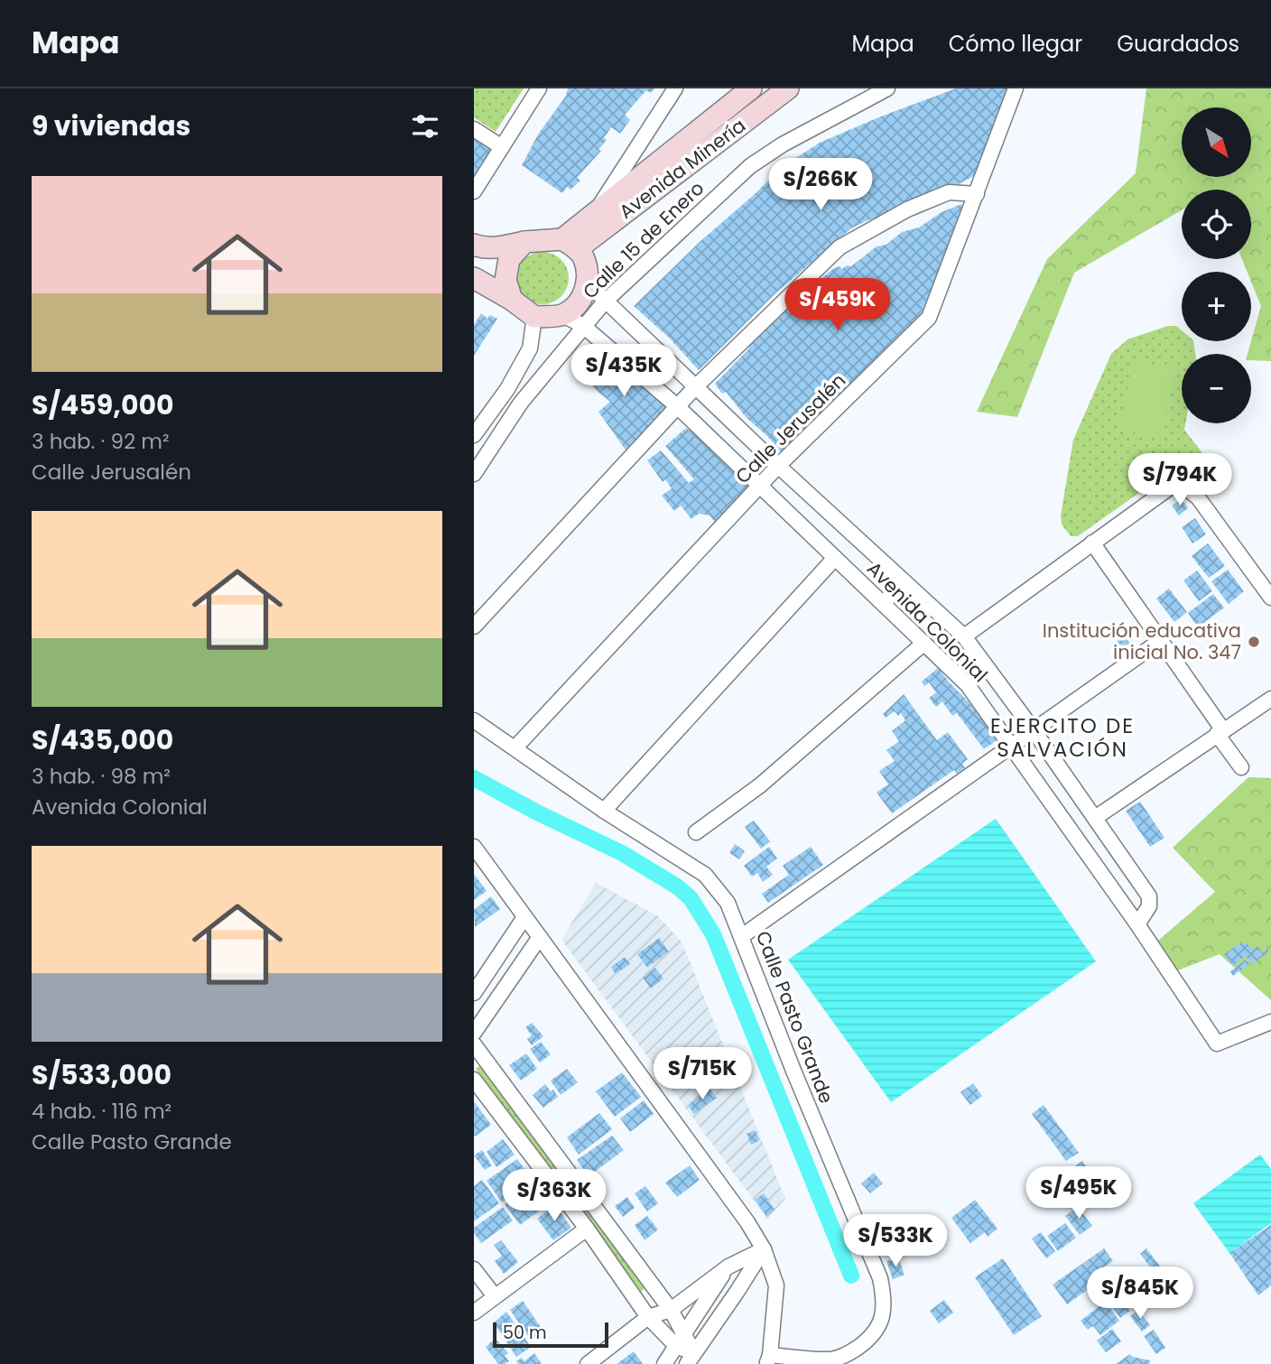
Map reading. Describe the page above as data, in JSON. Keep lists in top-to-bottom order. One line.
{"streets":{"main road":["Avenida Minería"],"street":["Calle 15 de Enero","Calle Jerusalén","Avenida Colonial","Calle Pasto Grande"]},"crossings":[["Avenida Minería","Avenida Colonial"],["Calle 15 de Enero","Avenida Colonial"],["Calle Jerusalén","Avenida Colonial"],["Calle Jerusalén","Calle Pasto Grande"]],"districts":["EJERCITO DE SALVACIÓN"],"places":["Institución educativa inicial No. 347"],"scale_bar":"50 m","north":"bottom right","page":{"header":"Mapa","nav":["Mapa","Cómo llegar","Guardados"],"heading":"9 viviendas","map_buttons":["+","−"],"price":["S/266K","S/459K","S/435K","S/794K","S/715K","S/495K","S/363K","S/533K","S/845K"],"list":[{"name":"S/459,000","note":"3 hab. · 92 m² · Calle Jerusalén"},{"name":"S/435,000","note":"3 hab. · 98 m² · Avenida Colonial"},{"name":"S/533,000","note":"4 hab. · 116 m² · Calle Pasto Grande"}],"scale":"50 m"}}
